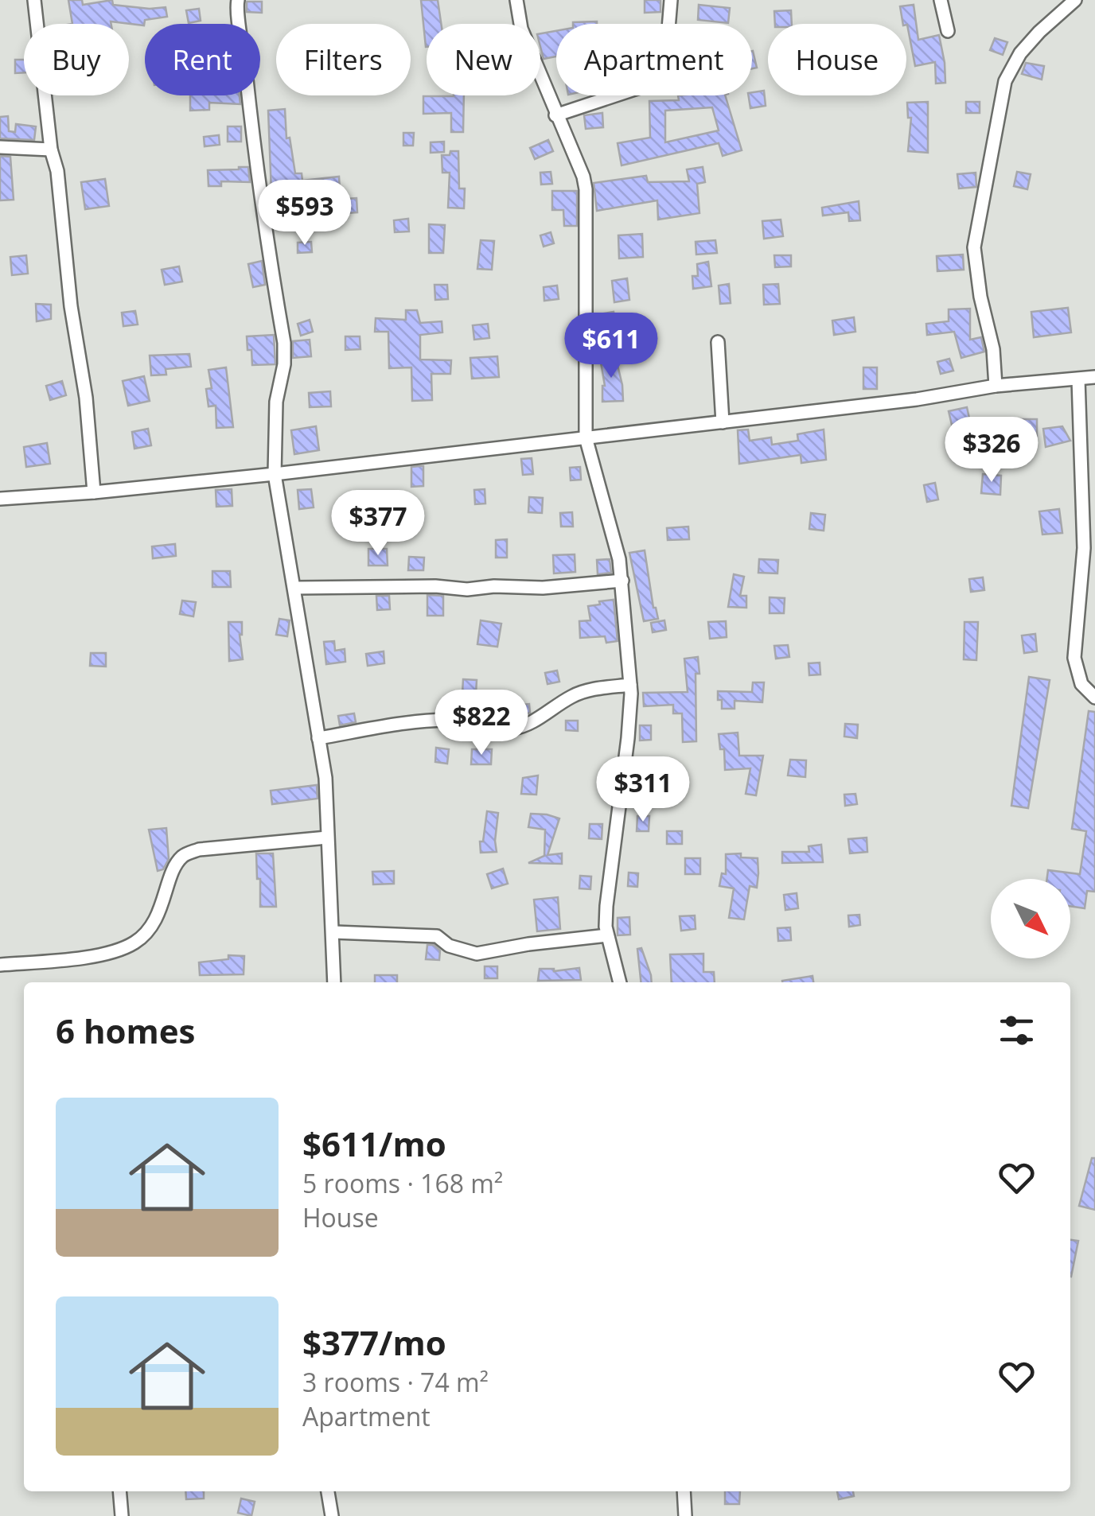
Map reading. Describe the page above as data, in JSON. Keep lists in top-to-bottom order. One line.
{"north":"bottom right","page":{"chip":["Buy","Rent","Filters","New","Apartment","House"],"price":["$593","$611","$326","$377","$822","$311"],"heading":"6 homes","list":[{"name":"$611/mo","note":"5 rooms · 168 m² · House"},{"name":"$377/mo","note":"3 rooms · 74 m² · Apartment"}]}}
